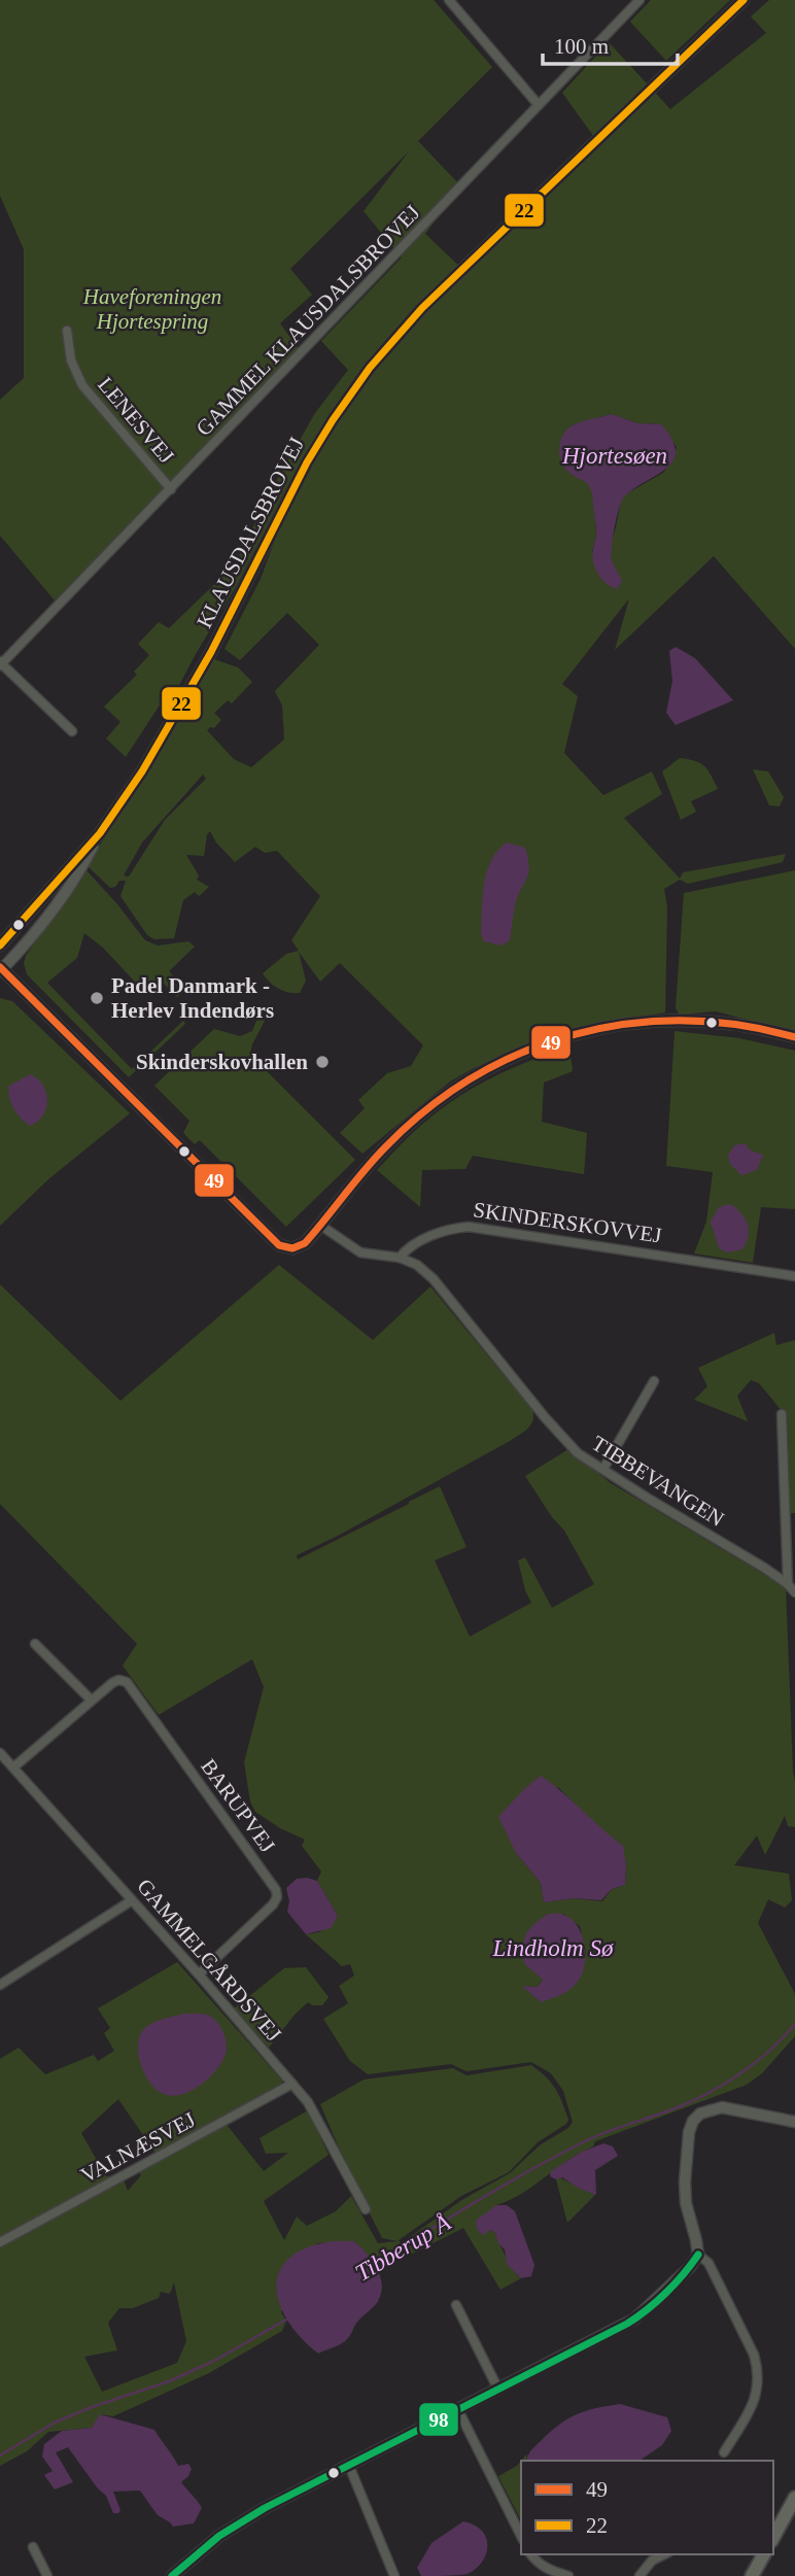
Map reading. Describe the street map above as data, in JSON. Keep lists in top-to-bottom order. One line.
{"streets":{"street":["GAMMEL KLAUSDALSBROVEJ","LENESVEJ","KLAUSDALSBROVEJ","SKINDERSKOVVEJ","TIBBEVANGEN","BARUPVEJ","GAMMELGÅRDSVEJ","VALNÆSVEJ"]},"crossings":[["GAMMEL KLAUSDALSBROVEJ","LENESVEJ"],["SKINDERSKOVVEJ","TIBBEVANGEN"],["BARUPVEJ","GAMMELGÅRDSVEJ"],["GAMMELGÅRDSVEJ","VALNÆSVEJ"]],"water":["Hjortesøen","Lindholm Sø","Tibberup Å"],"parks":["Haveforeningen Hjortespring"],"places":["Padel Danmark - Herlev Indendørs","Skinderskovhallen"],"lines":["transit line 22","transit line 49","transit line 98"],"legend":["49","22"],"scale_bar":"100 m"}
